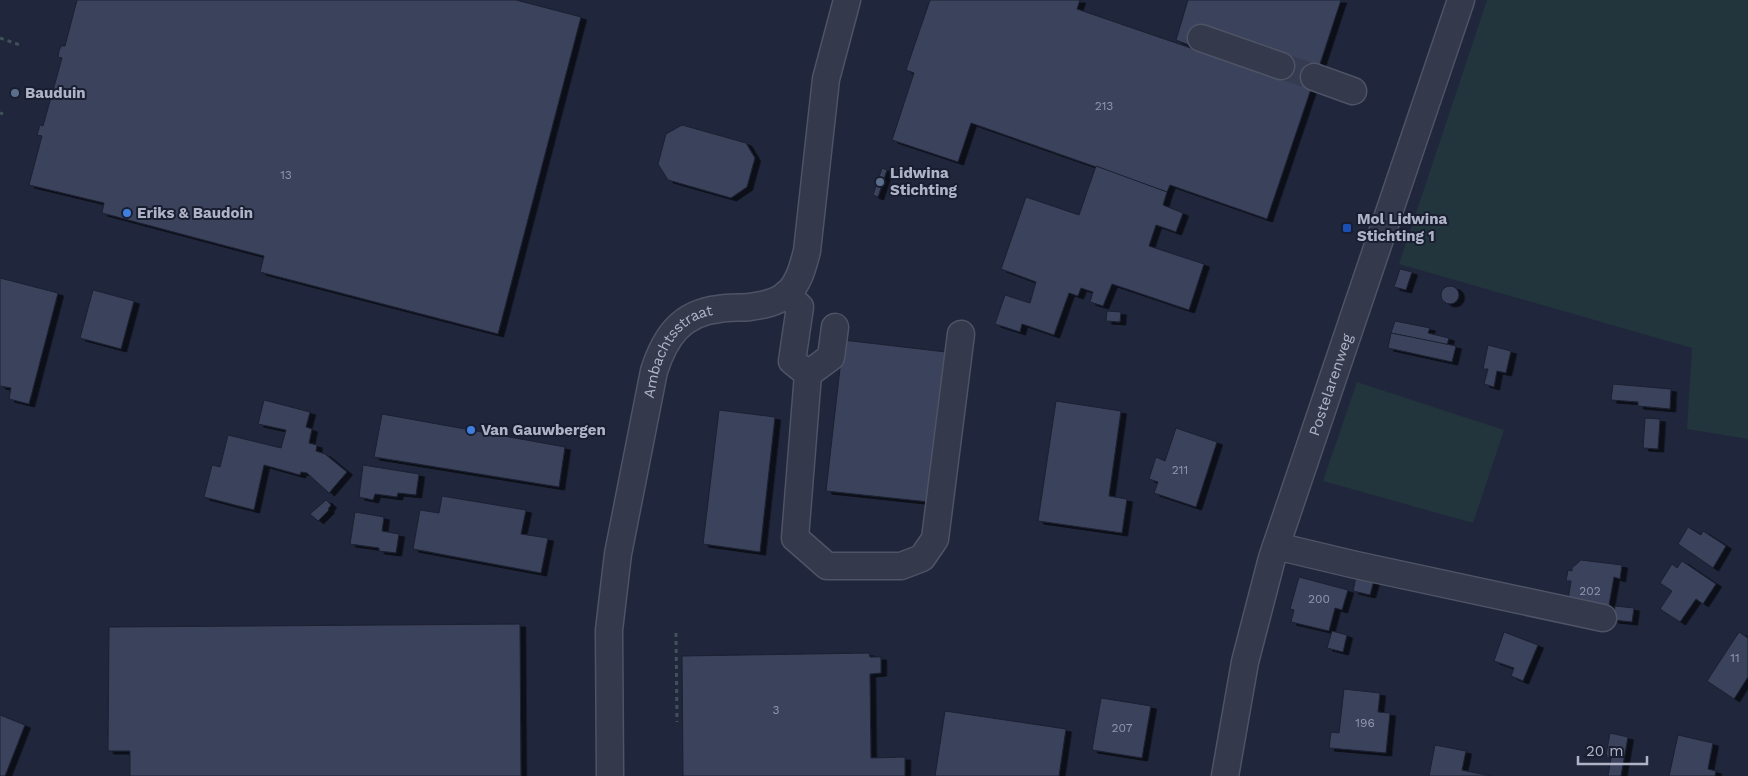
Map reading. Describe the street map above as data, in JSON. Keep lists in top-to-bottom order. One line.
{"streets":{"street":["Ambachtsstraat","Postelarenweg"]},"places":{"other":["Bauduin","Lidwina Stichting","Eriks & Baudoin","Van Gauwbergen"],"transit":["Mol Lidwina Stichting 1"]},"house_numbers":["213","13","211","202","200","11","3","196","207"],"scale_bar":"20 m"}
